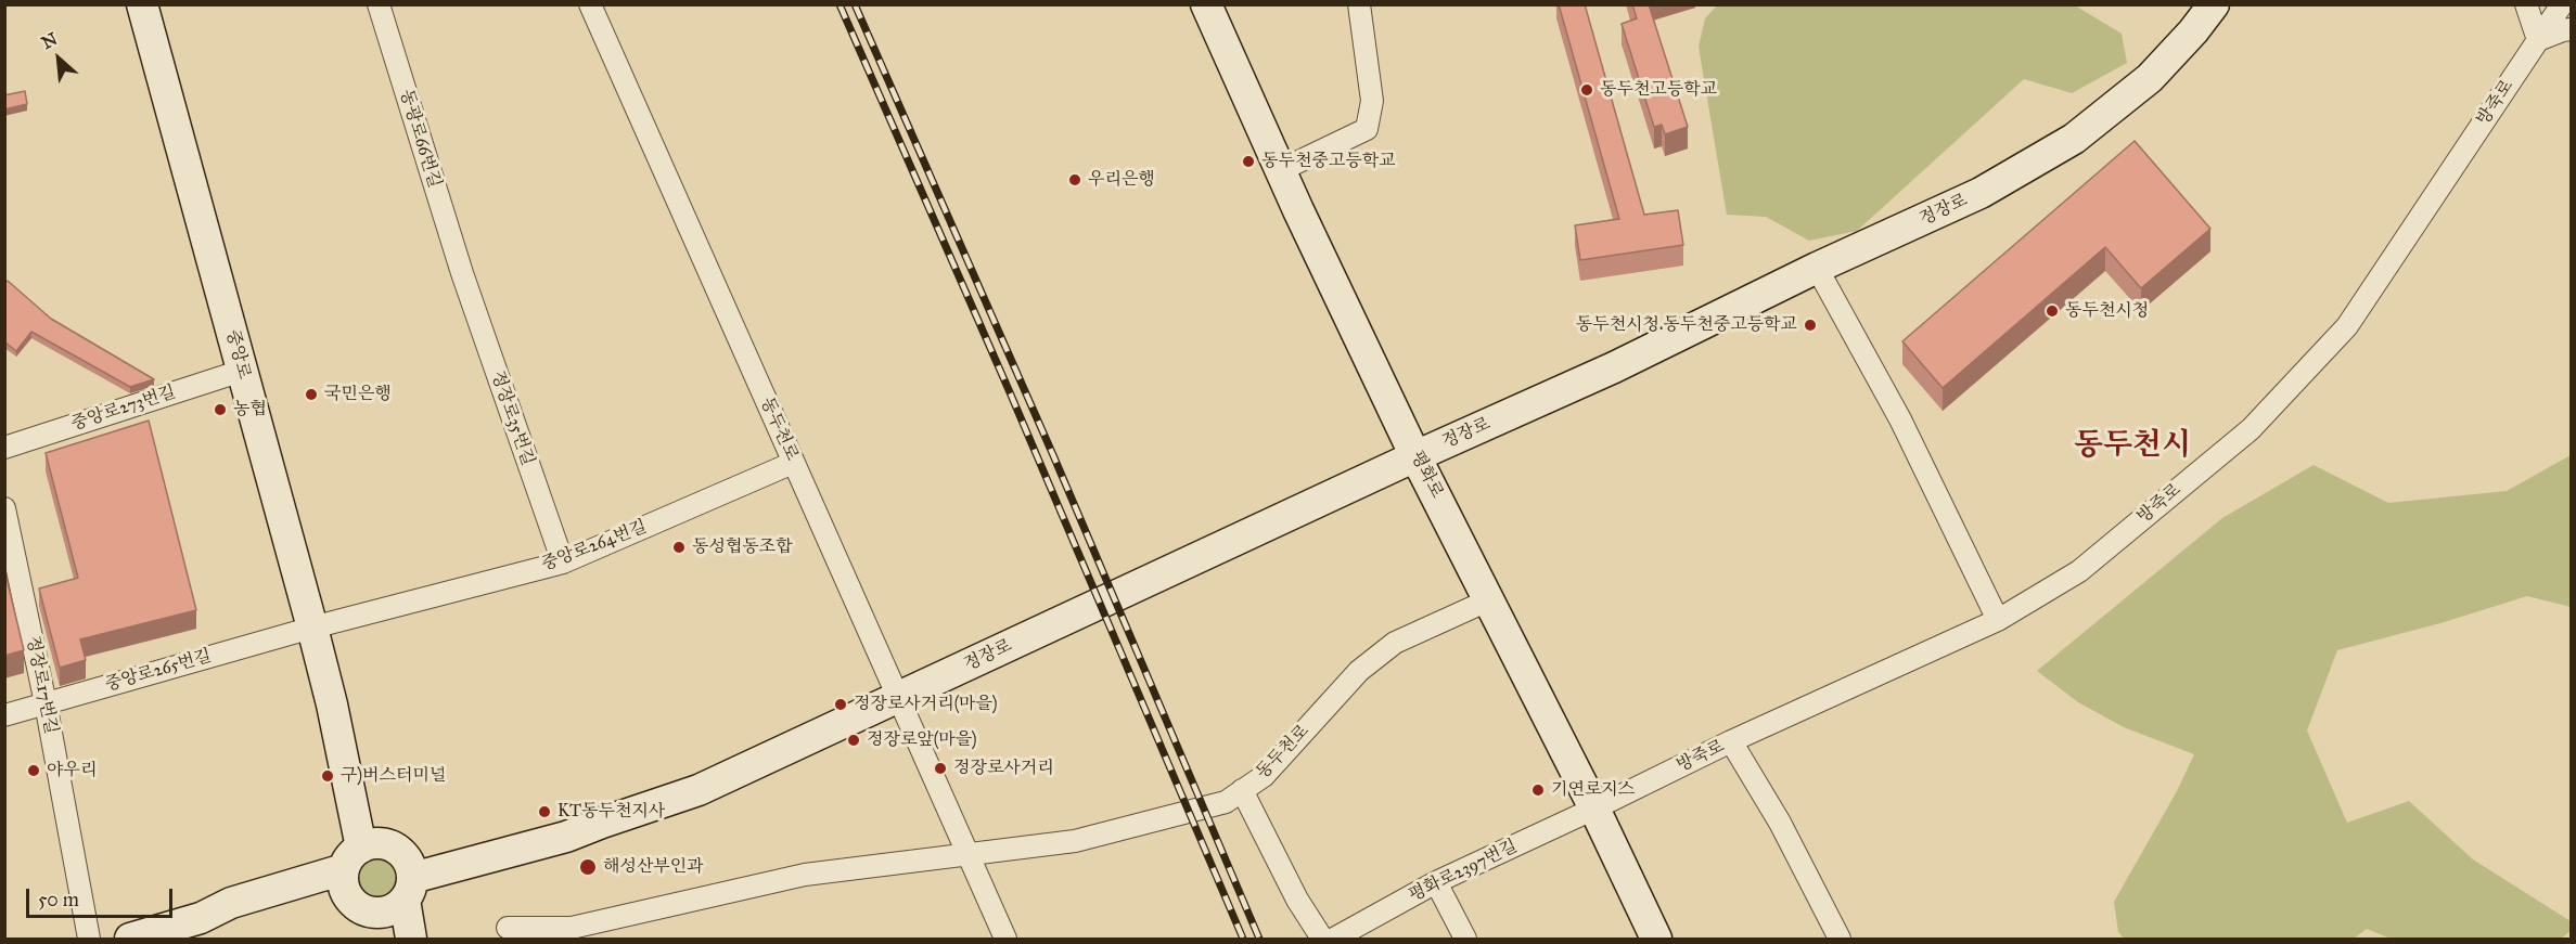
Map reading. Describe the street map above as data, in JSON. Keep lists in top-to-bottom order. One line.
{"streets":{"street":["방죽로","동광로66번길","정장로","중앙로","중앙로273번길","정장로35번길","동두천로","평화로","중앙로264번길","중앙로265번길","정장로17번길","평화로2397번길"]},"crossings":[["방죽로","평화로"],["방죽로","평화로2397번길"],["동광로66번길","정장로35번길"],["정장로","중앙로"],["정장로","동두천로"],["정장로","평화로"],["중앙로","중앙로273번길"],["중앙로","중앙로264번길"],["중앙로","중앙로265번길"],["정장로35번길","중앙로264번길"],["동두천로","평화로"],["동두천로","중앙로264번길"],["평화로","평화로2397번길"],["중앙로264번길","중앙로265번길"],["중앙로265번길","정장로17번길"]],"districts":["동두천시"],"places":["동두천고등학교","동두천중고등학교","우리은행","동두천시청","동두천시청.동두천중고등학교","국민은행","농협","동성협동조합","정장로사거리(마을)","정장로앞(마을)","정장로사거리","야우리","구)버스터미널","기연로지스","KT동두천지사","해성산부인과"],"scale_bar":"50 m","north":"top left"}
